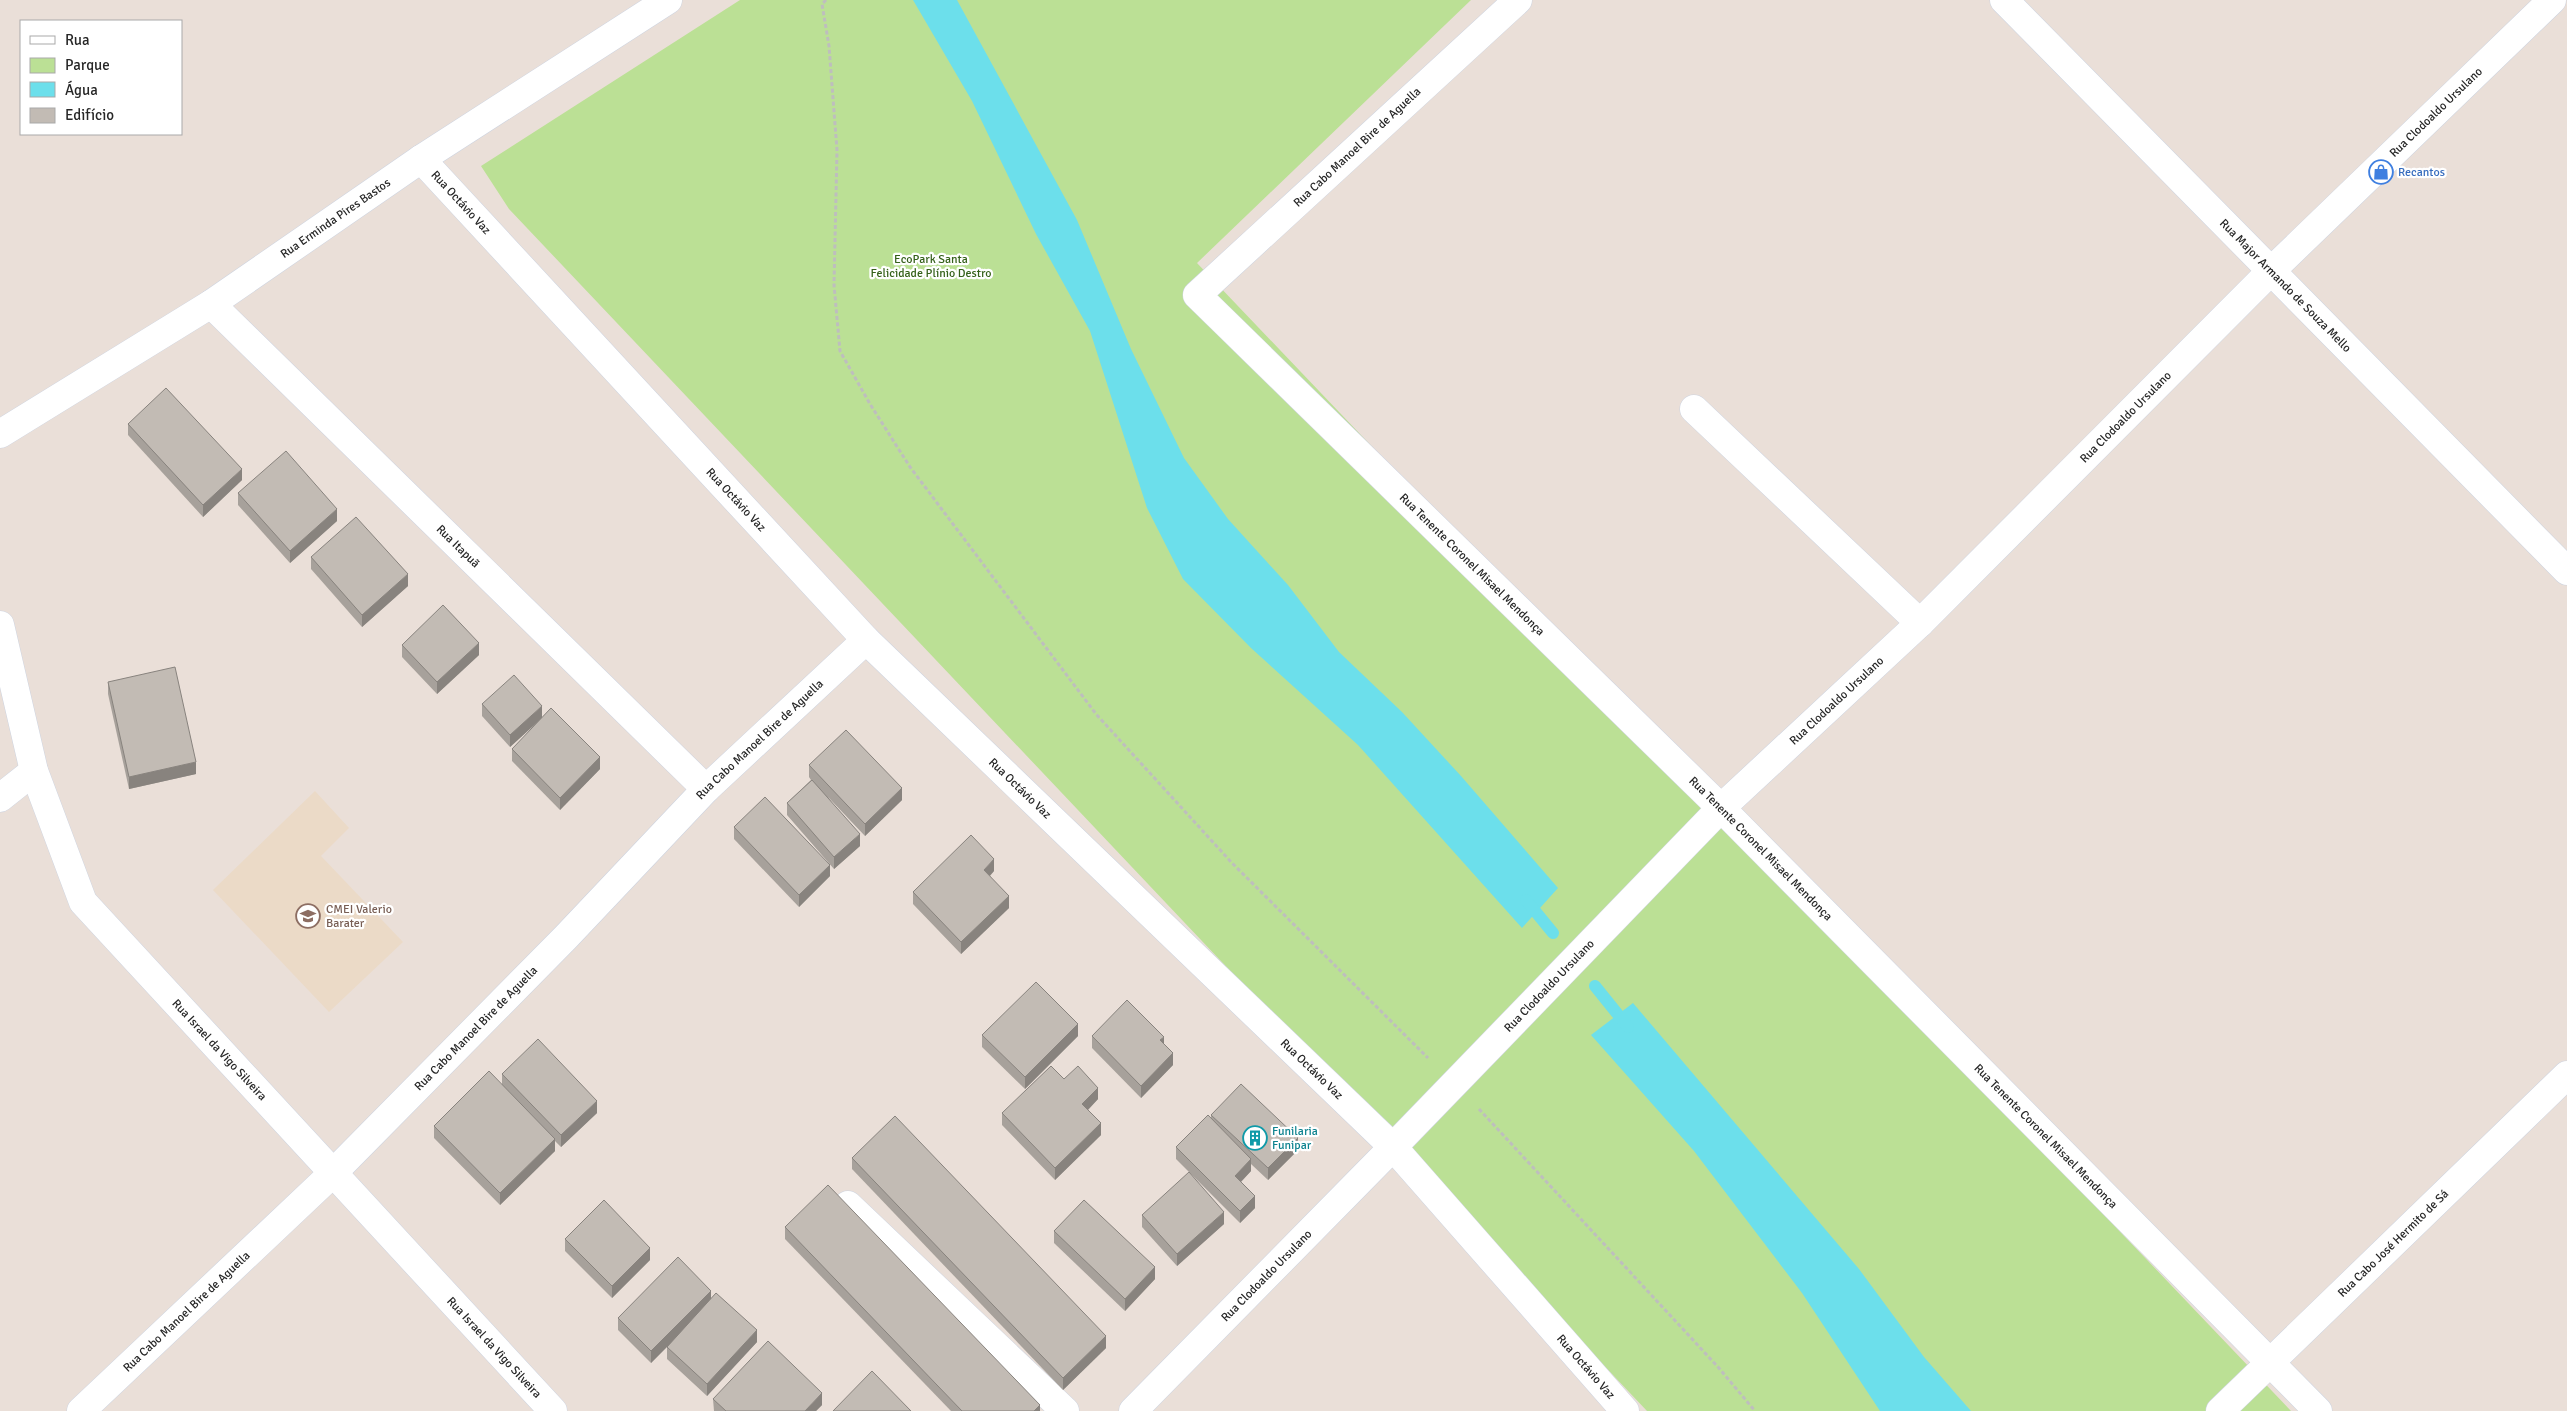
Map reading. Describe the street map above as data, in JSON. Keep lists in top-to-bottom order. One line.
{"streets":{"street":["Rua Clodoaldo Ursulano","Rua Cabo Manoel Bire de Aguella","Rua Octávio Vaz","Rua Erminda Pires Bastos","Rua Major Armando de Souza Mello","Rua Itapuã","Rua Tenente Coronel Misael Mendonça","Rua Israel da Vigo Silveira","Rua Cabo José Hermito de Sá"]},"crossings":[["Rua Clodoaldo Ursulano","Rua Octávio Vaz"],["Rua Clodoaldo Ursulano","Rua Major Armando de Souza Mello"],["Rua Clodoaldo Ursulano","Rua Tenente Coronel Misael Mendonça"],["Rua Cabo Manoel Bire de Aguella","Rua Octávio Vaz"],["Rua Cabo Manoel Bire de Aguella","Rua Itapuã"],["Rua Cabo Manoel Bire de Aguella","Rua Tenente Coronel Misael Mendonça"],["Rua Cabo Manoel Bire de Aguella","Rua Israel da Vigo Silveira"],["Rua Octávio Vaz","Rua Erminda Pires Bastos"],["Rua Erminda Pires Bastos","Rua Itapuã"],["Rua Tenente Coronel Misael Mendonça","Rua Cabo José Hermito de Sá"]],"parks":["EcoPark Santa Felicidade Plínio Destro"],"places":{"shop":["Recantos"],"school or university":["CMEI Valerio Barater"],"building":["Funilaria Funipar"]},"legend":["Rua","Parque","Água","Edifício"]}
